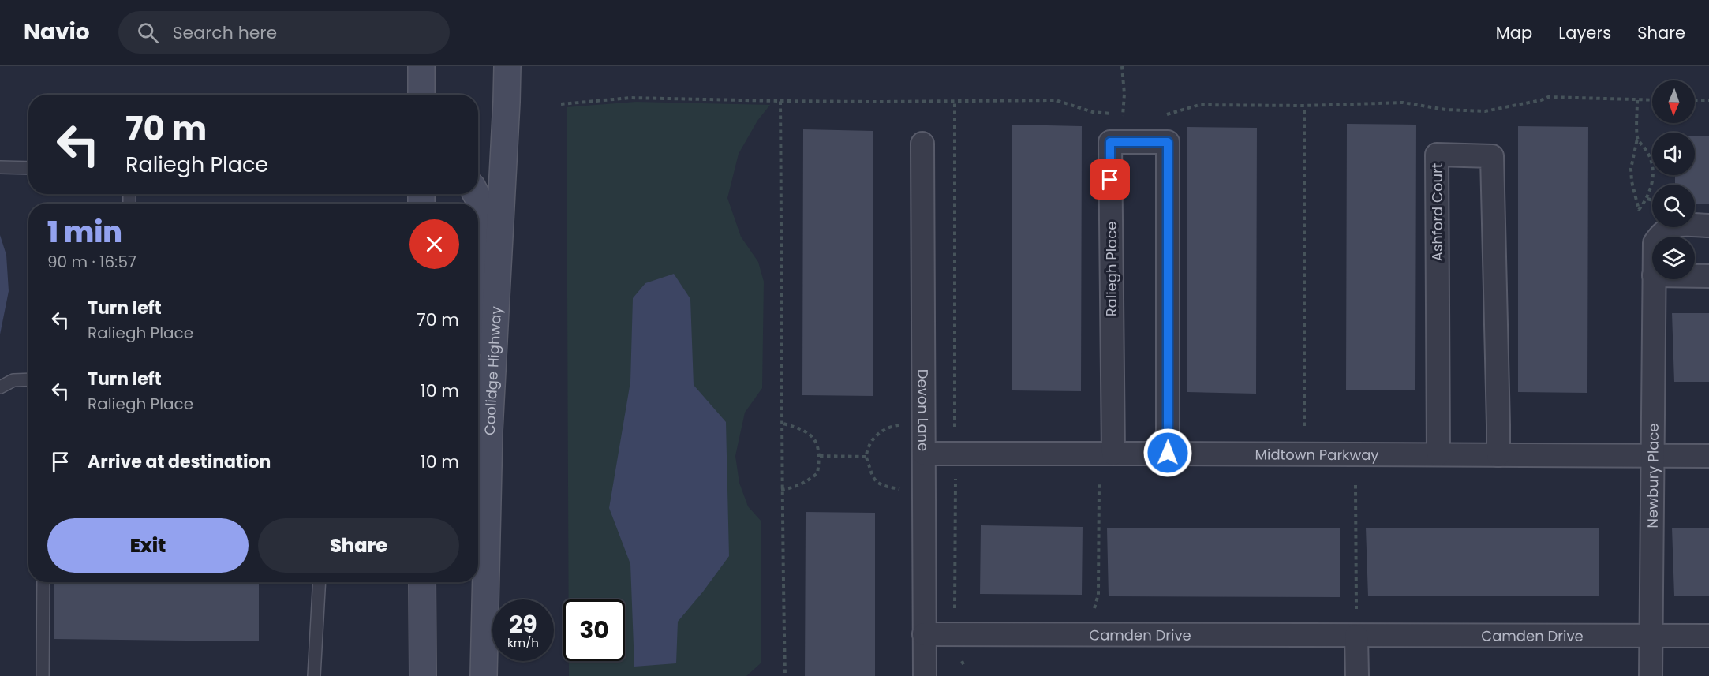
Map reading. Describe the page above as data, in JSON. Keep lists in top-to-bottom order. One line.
{"streets":{"main road":["Coolidge Highway"],"street":["Ashford Court","Raliegh Place","Devon Lane","Midtown Parkway","Newbury Place","Camden Drive"]},"crossings":[["Ashford Court","Midtown Parkway"],["Raliegh Place","Midtown Parkway"],["Devon Lane","Midtown Parkway"],["Devon Lane","Camden Drive"],["Midtown Parkway","Newbury Place"],["Newbury Place","Camden Drive"]],"north":"bottom","page":{"header":"Navio","search":"Search here","nav":["Map","Layers","Share"],"turn":["70 m","Raliegh Place"],"heading":["1 min","90 m · 16:57"],"list":[{"name":"Turn left","note":"Raliegh Place","value":"70 m"},{"name":"Turn left","note":"Raliegh Place","value":"10 m"},{"name":"Arrive at destination","value":"10 m"}],"buttons":["Exit","Share"],"speed":"29 km/h","limit":"30"}}
